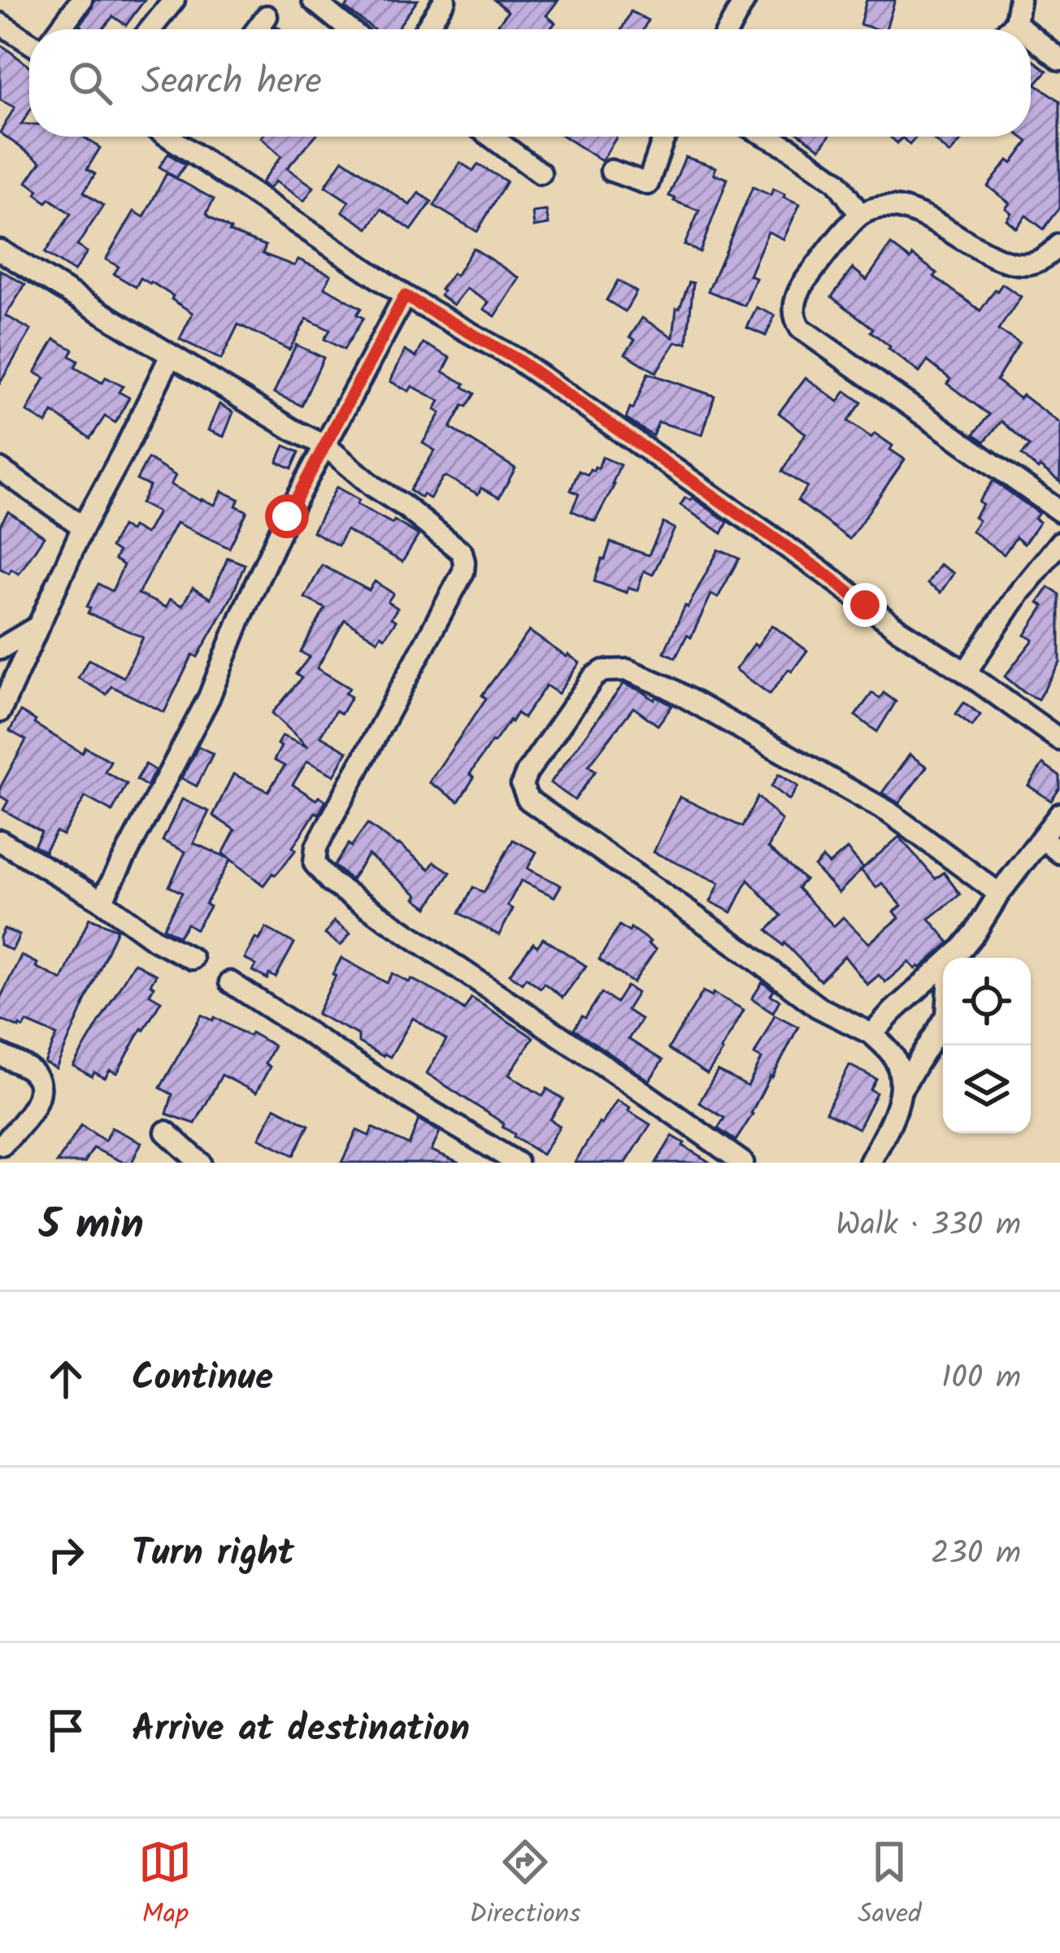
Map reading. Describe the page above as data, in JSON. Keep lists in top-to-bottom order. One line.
{"page":{"search":"Search here","heading":["5 min","Walk · 330 m"],"list":[["Continue","100 m"],["Turn right","230 m"],"Arrive at destination"],"nav":["Map","Directions","Saved"]}}
